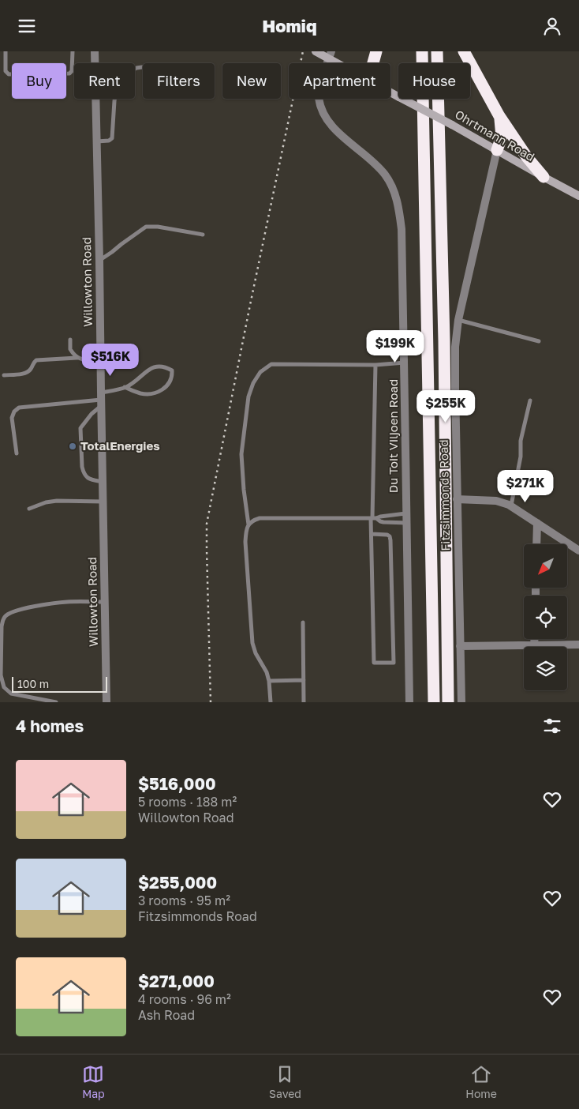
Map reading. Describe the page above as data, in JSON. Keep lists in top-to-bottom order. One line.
{"streets":{"main road":["Ohrtmann Road"],"street":["Willowton Road","Du Toit Viljoen Road","Fitzsimmonds Road"]},"crossings":[["Ohrtmann Road","Du Toit Viljoen Road"],["Ohrtmann Road","Fitzsimmonds Road"]],"places":["TotalEnergies"],"scale_bar":"100 m","north":"bottom left","page":{"header":"Homiq","chip":["Buy","Rent","Filters","New","Apartment","House"],"price":["$199K","$516K","$255K","$271K"],"scale":"100 m","heading":"4 homes","list":[{"name":"$516,000","note":"5 rooms · 188 m² · Willowton Road"},{"name":"$255,000","note":"3 rooms · 95 m² · Fitzsimmonds Road"},{"name":"$271,000","note":"4 rooms · 96 m² · Ash Road"}],"tabs":["Map","Saved","Home"]}}
